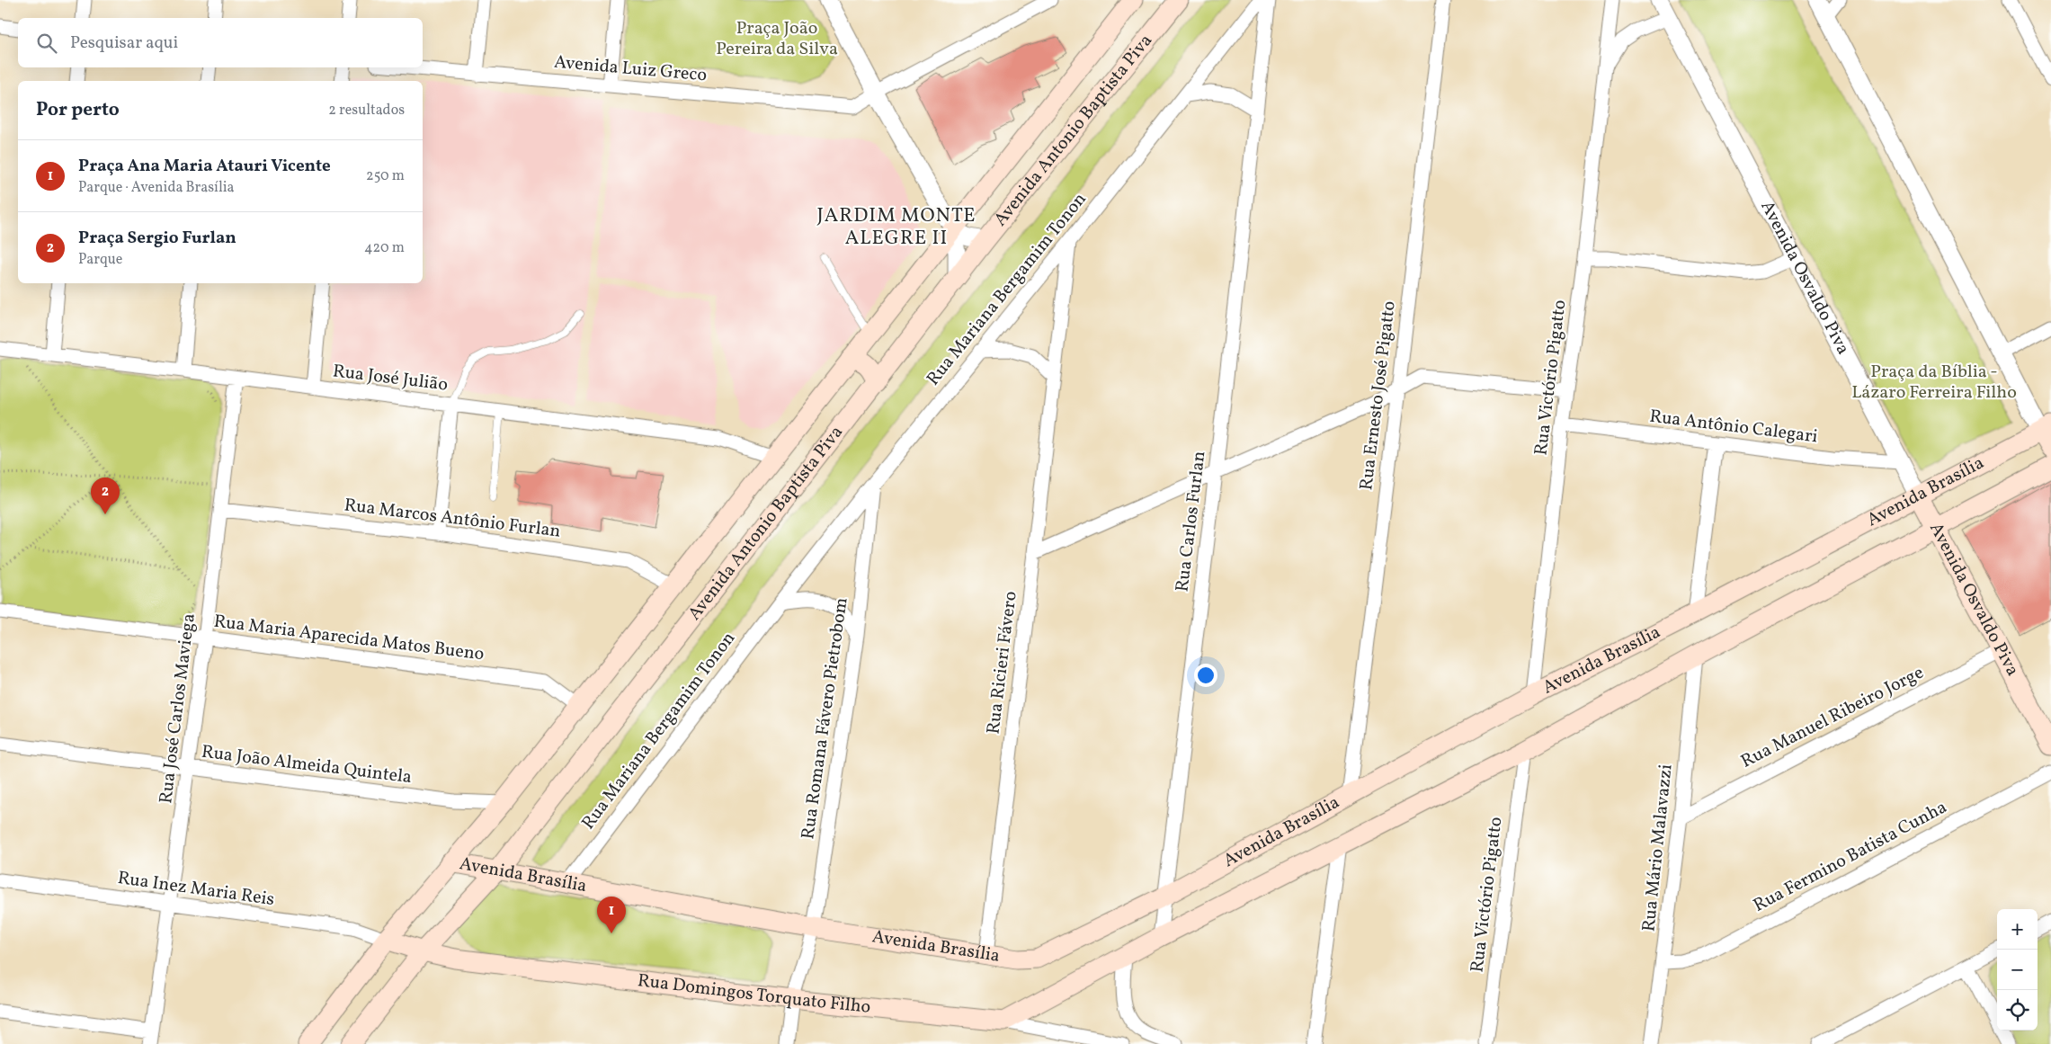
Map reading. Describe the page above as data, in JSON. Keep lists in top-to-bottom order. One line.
{"streets":{"main road":["Avenida Antonio Baptista Piva","Avenida Osvaldo Piva","Avenida Brasília","Rua Domingos Torquato Filho"],"street":["Avenida Luiz Greco","Rua Mariana Bergamim Tonon","Rua Victório Pigatto","Rua José Julião","Rua Ernesto José Pigatto","Rua Antônio Calegari","Rua Marcos Antônio Furlan","Rua Carlos Furlan","Rua Maria Aparecida Matos Bueno","Rua Ricieri Fávero","Rua José Carlos Maviega","Rua Manuel Ribeiro Jorge","Rua Romana Fávero Pietrobom","Rua João Almeida Quintela","Rua Mário Malavazzi","Rua Fermino Batista Cunha","Rua Inez Maria Reis"]},"crossings":[["Avenida Antonio Baptista Piva","Rua José Julião"],["Avenida Antonio Baptista Piva","Avenida Brasília"],["Avenida Antonio Baptista Piva","Rua Marcos Antônio Furlan"],["Avenida Antonio Baptista Piva","Rua Maria Aparecida Matos Bueno"],["Avenida Antonio Baptista Piva","Rua João Almeida Quintela"],["Avenida Antonio Baptista Piva","Rua Inez Maria Reis"],["Avenida Antonio Baptista Piva","Rua Domingos Torquato Filho"],["Avenida Osvaldo Piva","Rua Victório Pigatto"],["Avenida Osvaldo Piva","Rua Antônio Calegari"],["Avenida Osvaldo Piva","Avenida Brasília"],["Avenida Osvaldo Piva","Rua Manuel Ribeiro Jorge"],["Rua Mariana Bergamim Tonon","Avenida Brasília"],["Rua Mariana Bergamim Tonon","Rua Ricieri Fávero"],["Rua Mariana Bergamim Tonon","Rua Romana Fávero Pietrobom"],["Rua Victório Pigatto","Rua Antônio Calegari"],["Rua Victório Pigatto","Avenida Brasília"],["Rua José Julião","Rua José Carlos Maviega"],["Rua Ernesto José Pigatto","Avenida Brasília"],["Avenida Brasília","Rua Carlos Furlan"],["Avenida Brasília","Rua Ricieri Fávero"],["Avenida Brasília","Rua Romana Fávero Pietrobom"],["Avenida Brasília","Rua Mário Malavazzi"],["Avenida Brasília","Rua Domingos Torquato Filho"],["Rua Marcos Antônio Furlan","Rua José Carlos Maviega"],["Rua Maria Aparecida Matos Bueno","Rua José Carlos Maviega"],["Rua José Carlos Maviega","Rua João Almeida Quintela"],["Rua José Carlos Maviega","Rua Inez Maria Reis"],["Rua Manuel Ribeiro Jorge","Rua Mário Malavazzi"],["Rua Romana Fávero Pietrobom","Rua Domingos Torquato Filho"],["Rua Mário Malavazzi","Rua Fermino Batista Cunha"],["Rua Inez Maria Reis","Rua Domingos Torquato Filho"]],"districts":["JARDIM MONTE ALEGRE II"],"parks":["Praça João Pereira da Silva","Praça da Bíblia - Lázaro Ferreira Filho"],"page":{"search":"Pesquisar aqui","heading":["Por perto","2 resultados"],"list":[{"mark":"1","name":"Praça Ana Maria Atauri Vicente","note":"Parque · Avenida Brasília","value":"250 m"},{"mark":"2","name":"Praça Sergio Furlan","note":"Parque","value":"420 m"}],"pins":["2","1"],"map_buttons":["+","−"]}}
